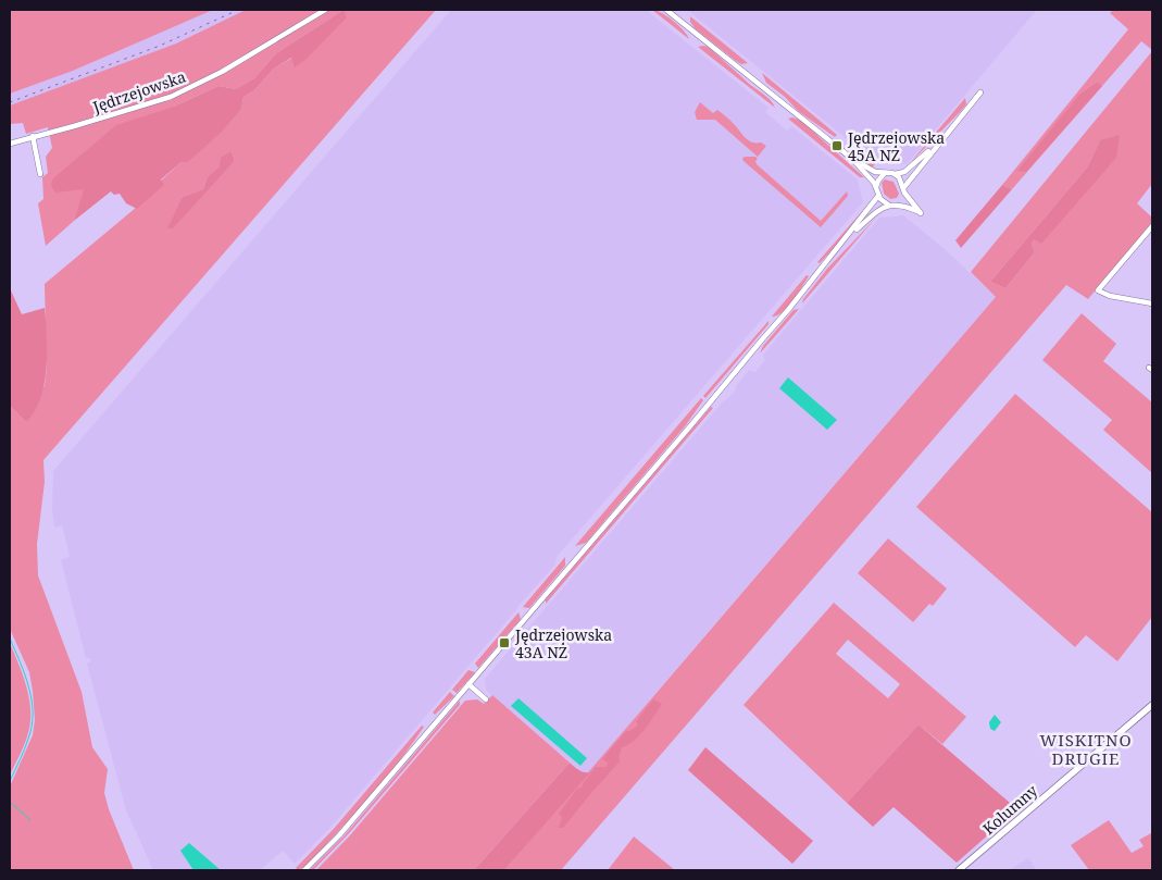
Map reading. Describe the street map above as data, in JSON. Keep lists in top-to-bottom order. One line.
{"streets":{"street":["Jędrzejowska","Kolumny"]},"districts":["WISKITNO DRUGIE"],"places":{"transit":["Jędrzejowska 45A NŻ","Jędrzejowska 43A NŻ"]}}
